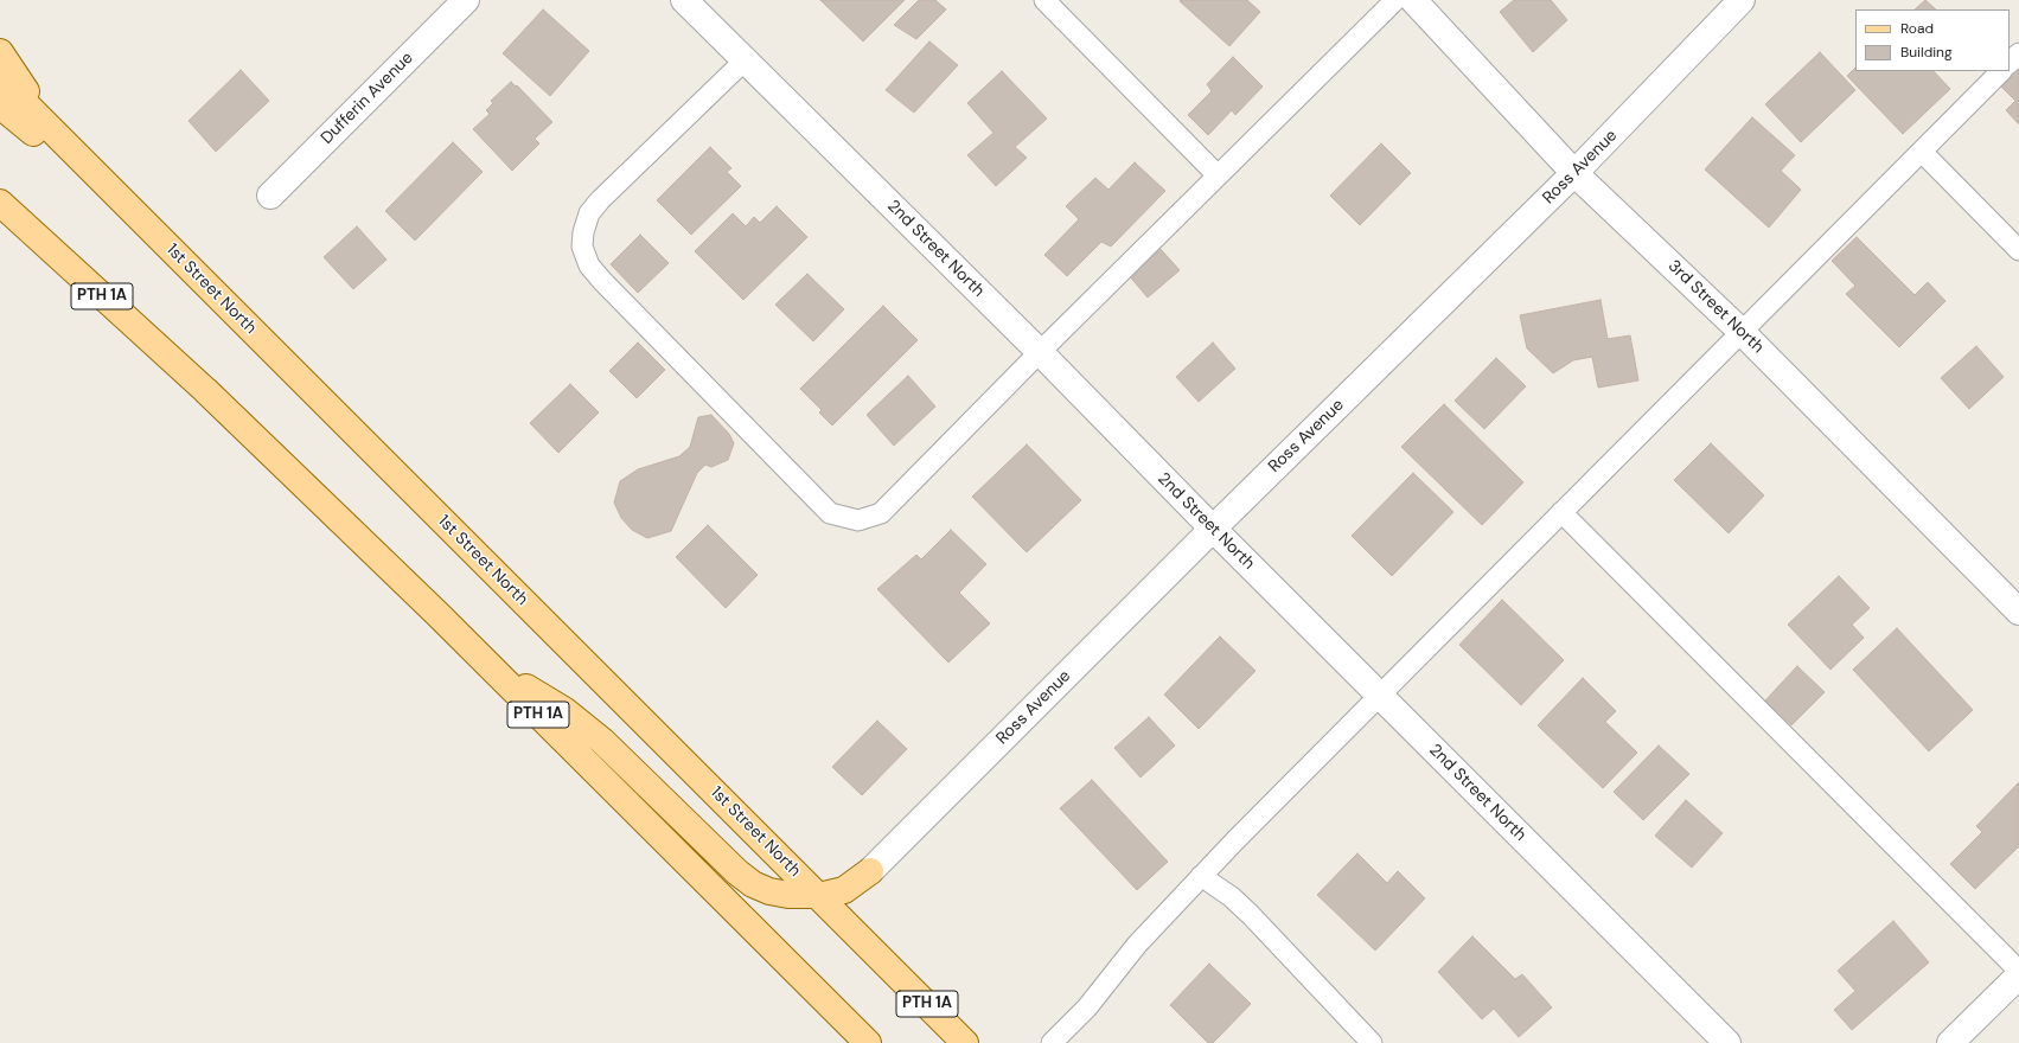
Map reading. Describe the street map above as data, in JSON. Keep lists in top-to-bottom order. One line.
{"streets":{"main road":["1st Street North","PTH 1A"],"street":["Dufferin Avenue","Ross Avenue","2nd Street North","3rd Street North"]},"crossings":[["Ross Avenue","2nd Street North"],["Ross Avenue","3rd Street North"]],"legend":["Road","Building"]}
